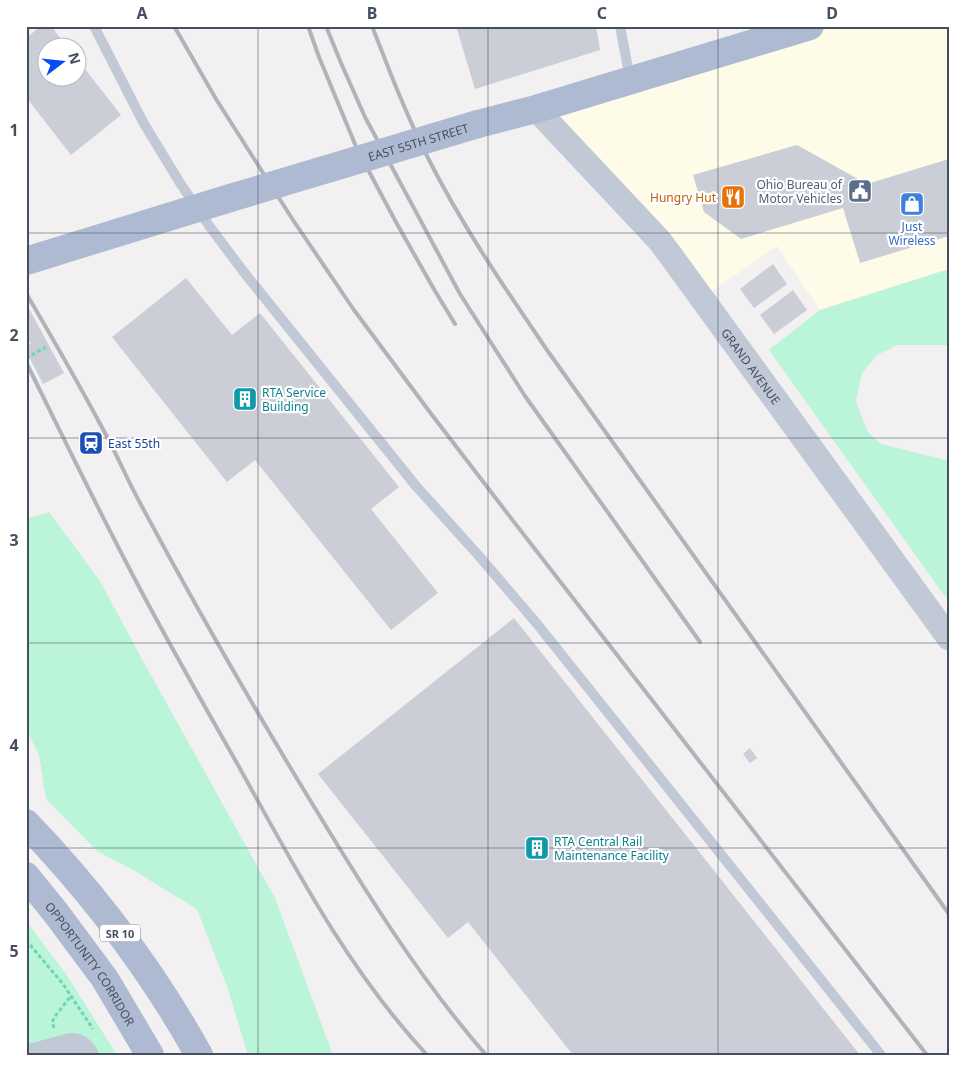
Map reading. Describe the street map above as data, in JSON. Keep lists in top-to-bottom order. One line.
{"streets":{"main road":["EAST 55TH STREET","SR 10","OPPORTUNITY CORRIDOR"],"street":["GRAND AVENUE"]},"crossings":[["EAST 55TH STREET","GRAND AVENUE"]],"places":{"public building":["Ohio Bureau of Motor Vehicles"],"restaurant":["Hungry Hut"],"shop":["Just Wireless"],"building":["RTA Service Building","RTA Central Rail Maintenance Facility"],"station":["East 55th"]},"north":"right","grid":{"columns":["A","B","C","D"],"rows":["1","2","3","4","5"]}}
